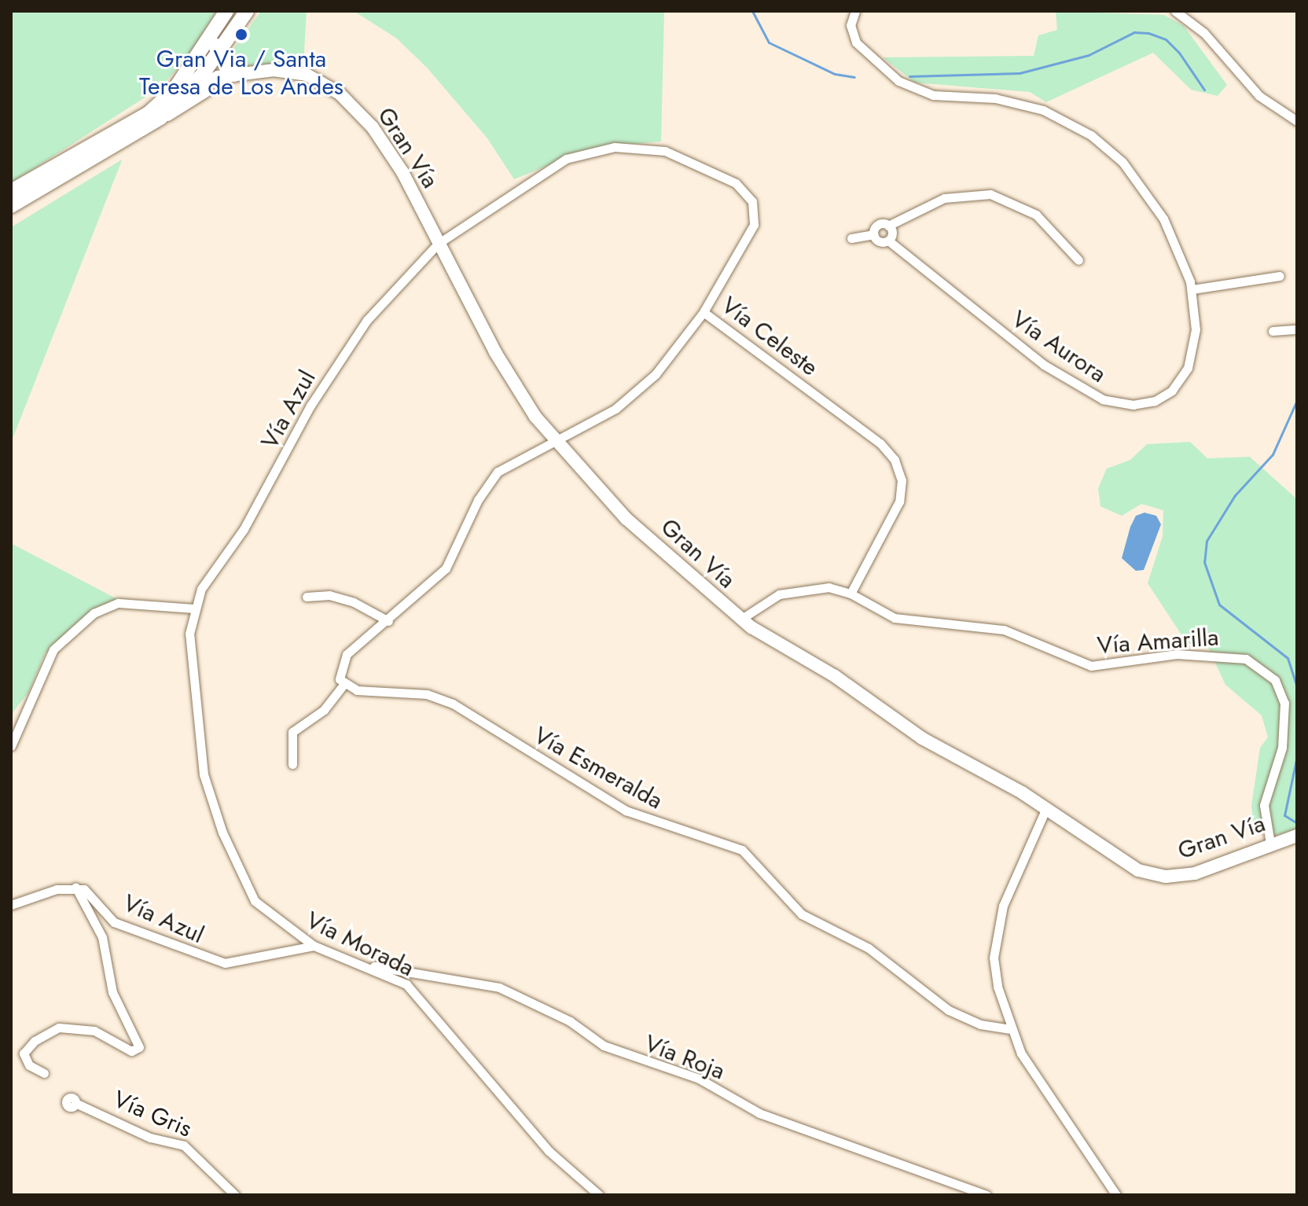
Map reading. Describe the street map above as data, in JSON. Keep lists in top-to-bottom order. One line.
{"streets":{"main road":["Gran Vía"],"street":["Vía Celeste","Vía Aurora","Vía Azul","Vía Amarilla","Vía Esmeralda","Vía Morada","Vía Roja","Vía Gris"]},"crossings":[["Gran Vía","Vía Celeste"],["Gran Vía","Vía Azul"],["Gran Vía","Vía Amarilla"],["Vía Celeste","Vía Azul"],["Vía Celeste","Vía Amarilla"],["Vía Azul","Vía Morada"],["Vía Morada","Vía Roja"]],"places":["Gran Via / Santa Teresa de Los Andes"]}
